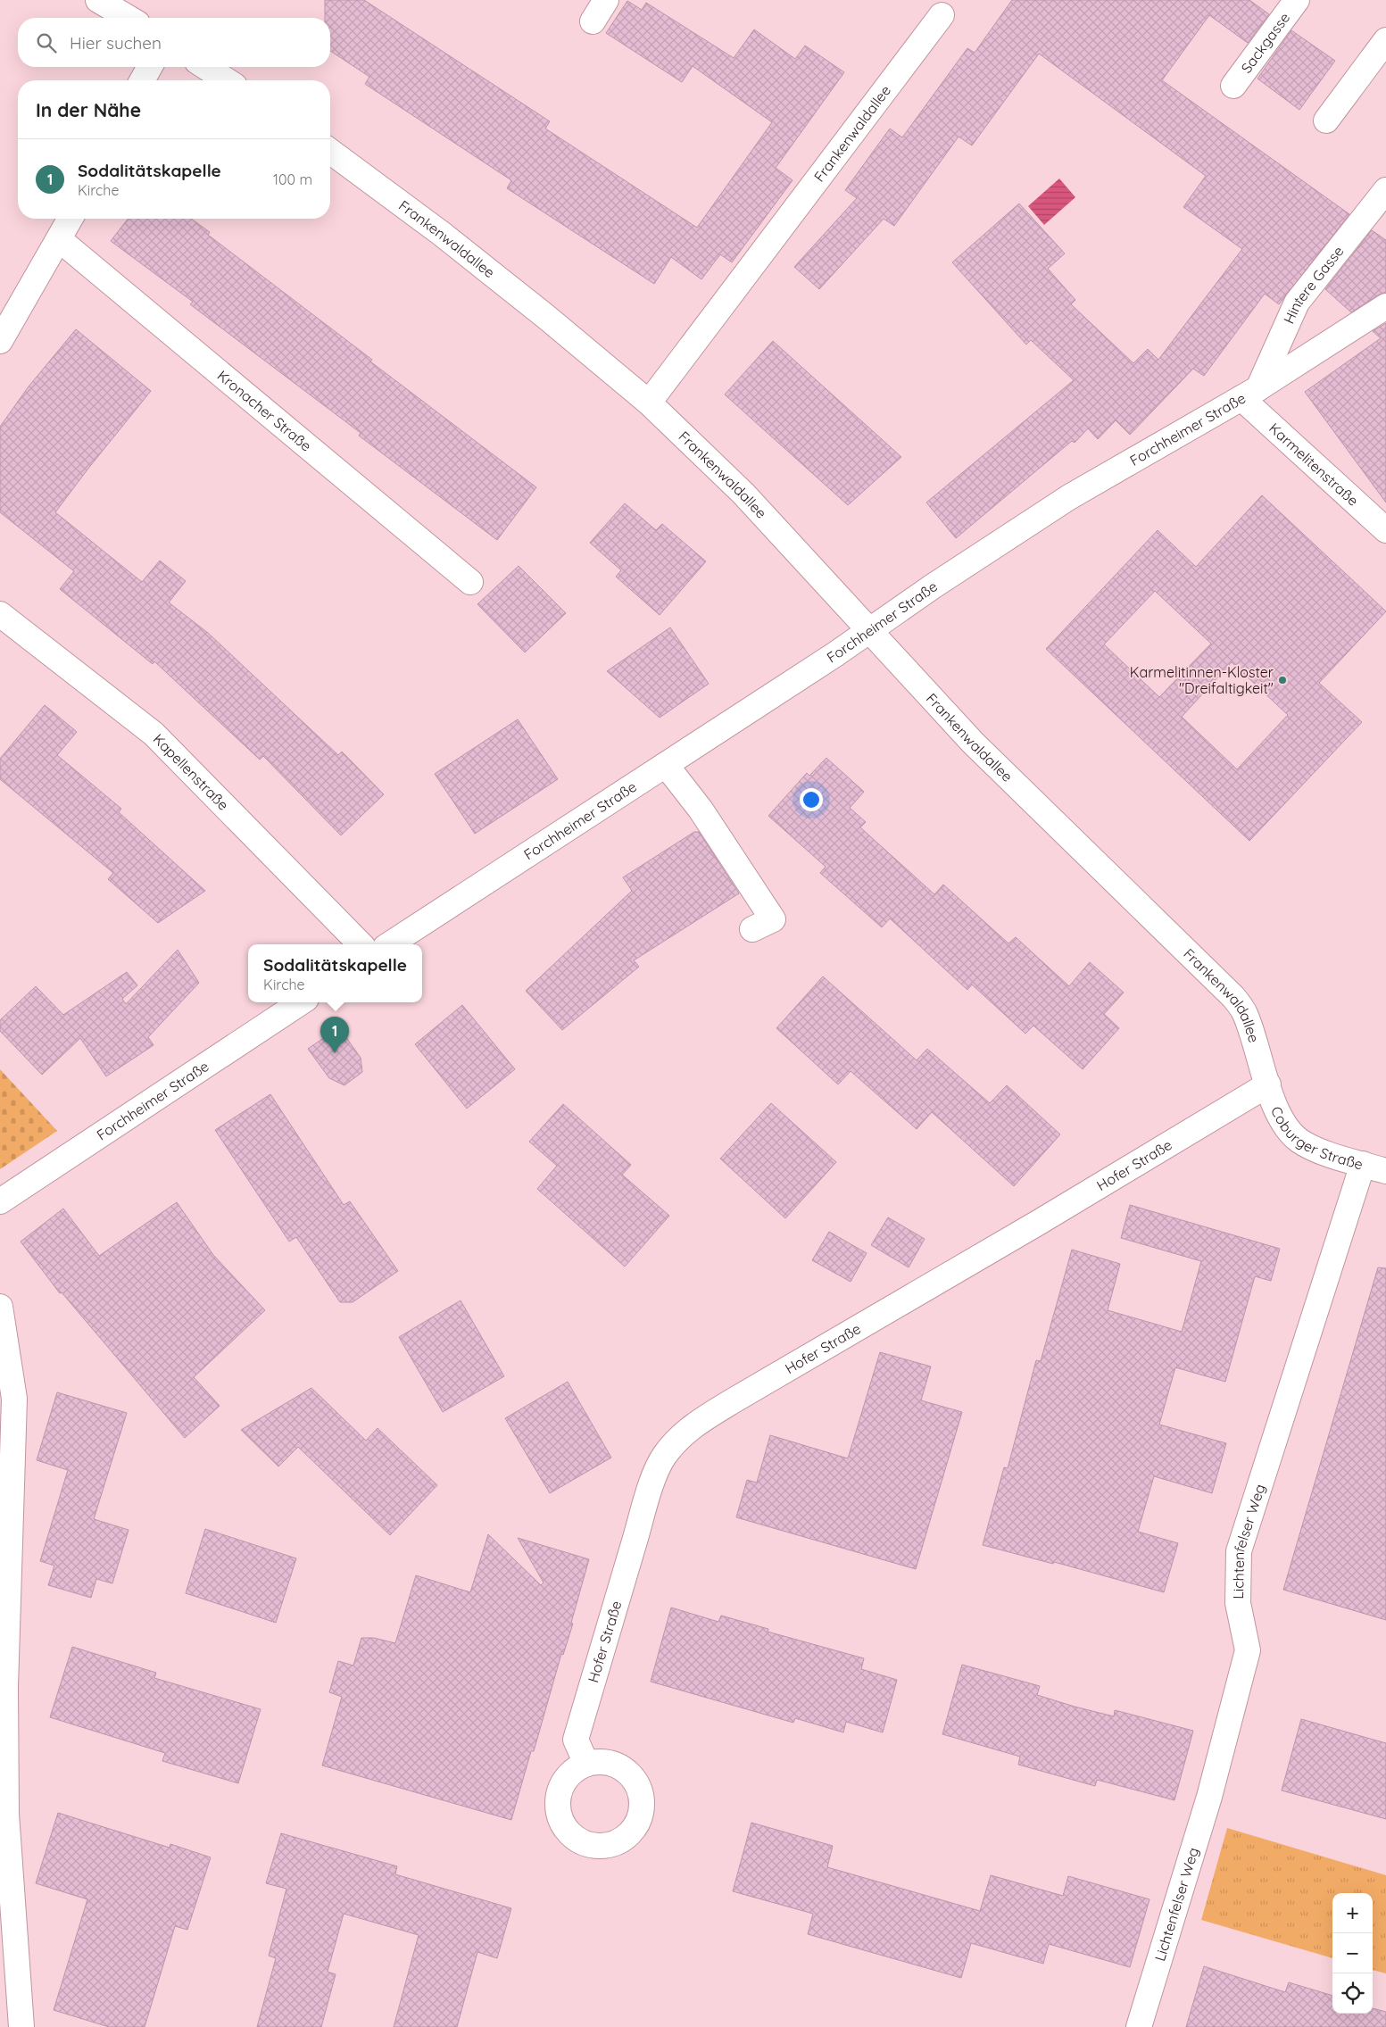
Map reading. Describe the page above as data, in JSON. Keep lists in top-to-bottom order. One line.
{"streets":{"street":["Sackgasse","Frankenwaldallee","Hintere Gasse","Kronacher Straße","Forchheimer Straße","Karmelitenstraße","Kapellenstraße","Coburger Straße","Hofer Straße","Lichtenfelser Weg"]},"crossings":[["Frankenwaldallee","Forchheimer Straße"],["Frankenwaldallee","Coburger Straße"],["Frankenwaldallee","Hofer Straße"],["Hintere Gasse","Forchheimer Straße"],["Hintere Gasse","Karmelitenstraße"],["Forchheimer Straße","Karmelitenstraße"],["Coburger Straße","Hofer Straße"],["Coburger Straße","Lichtenfelser Weg"]],"places":["Karmelitinnen-Kloster \"Dreifaltigkeit\""],"page":{"search":"Hier suchen","heading":"In der Nähe","list":[{"mark":"1","name":"Sodalitätskapelle","note":"Kirche","value":"100 m"}],"popup":["Sodalitätskapelle","Kirche"],"pins":"1","map_buttons":["+","−"]}}
